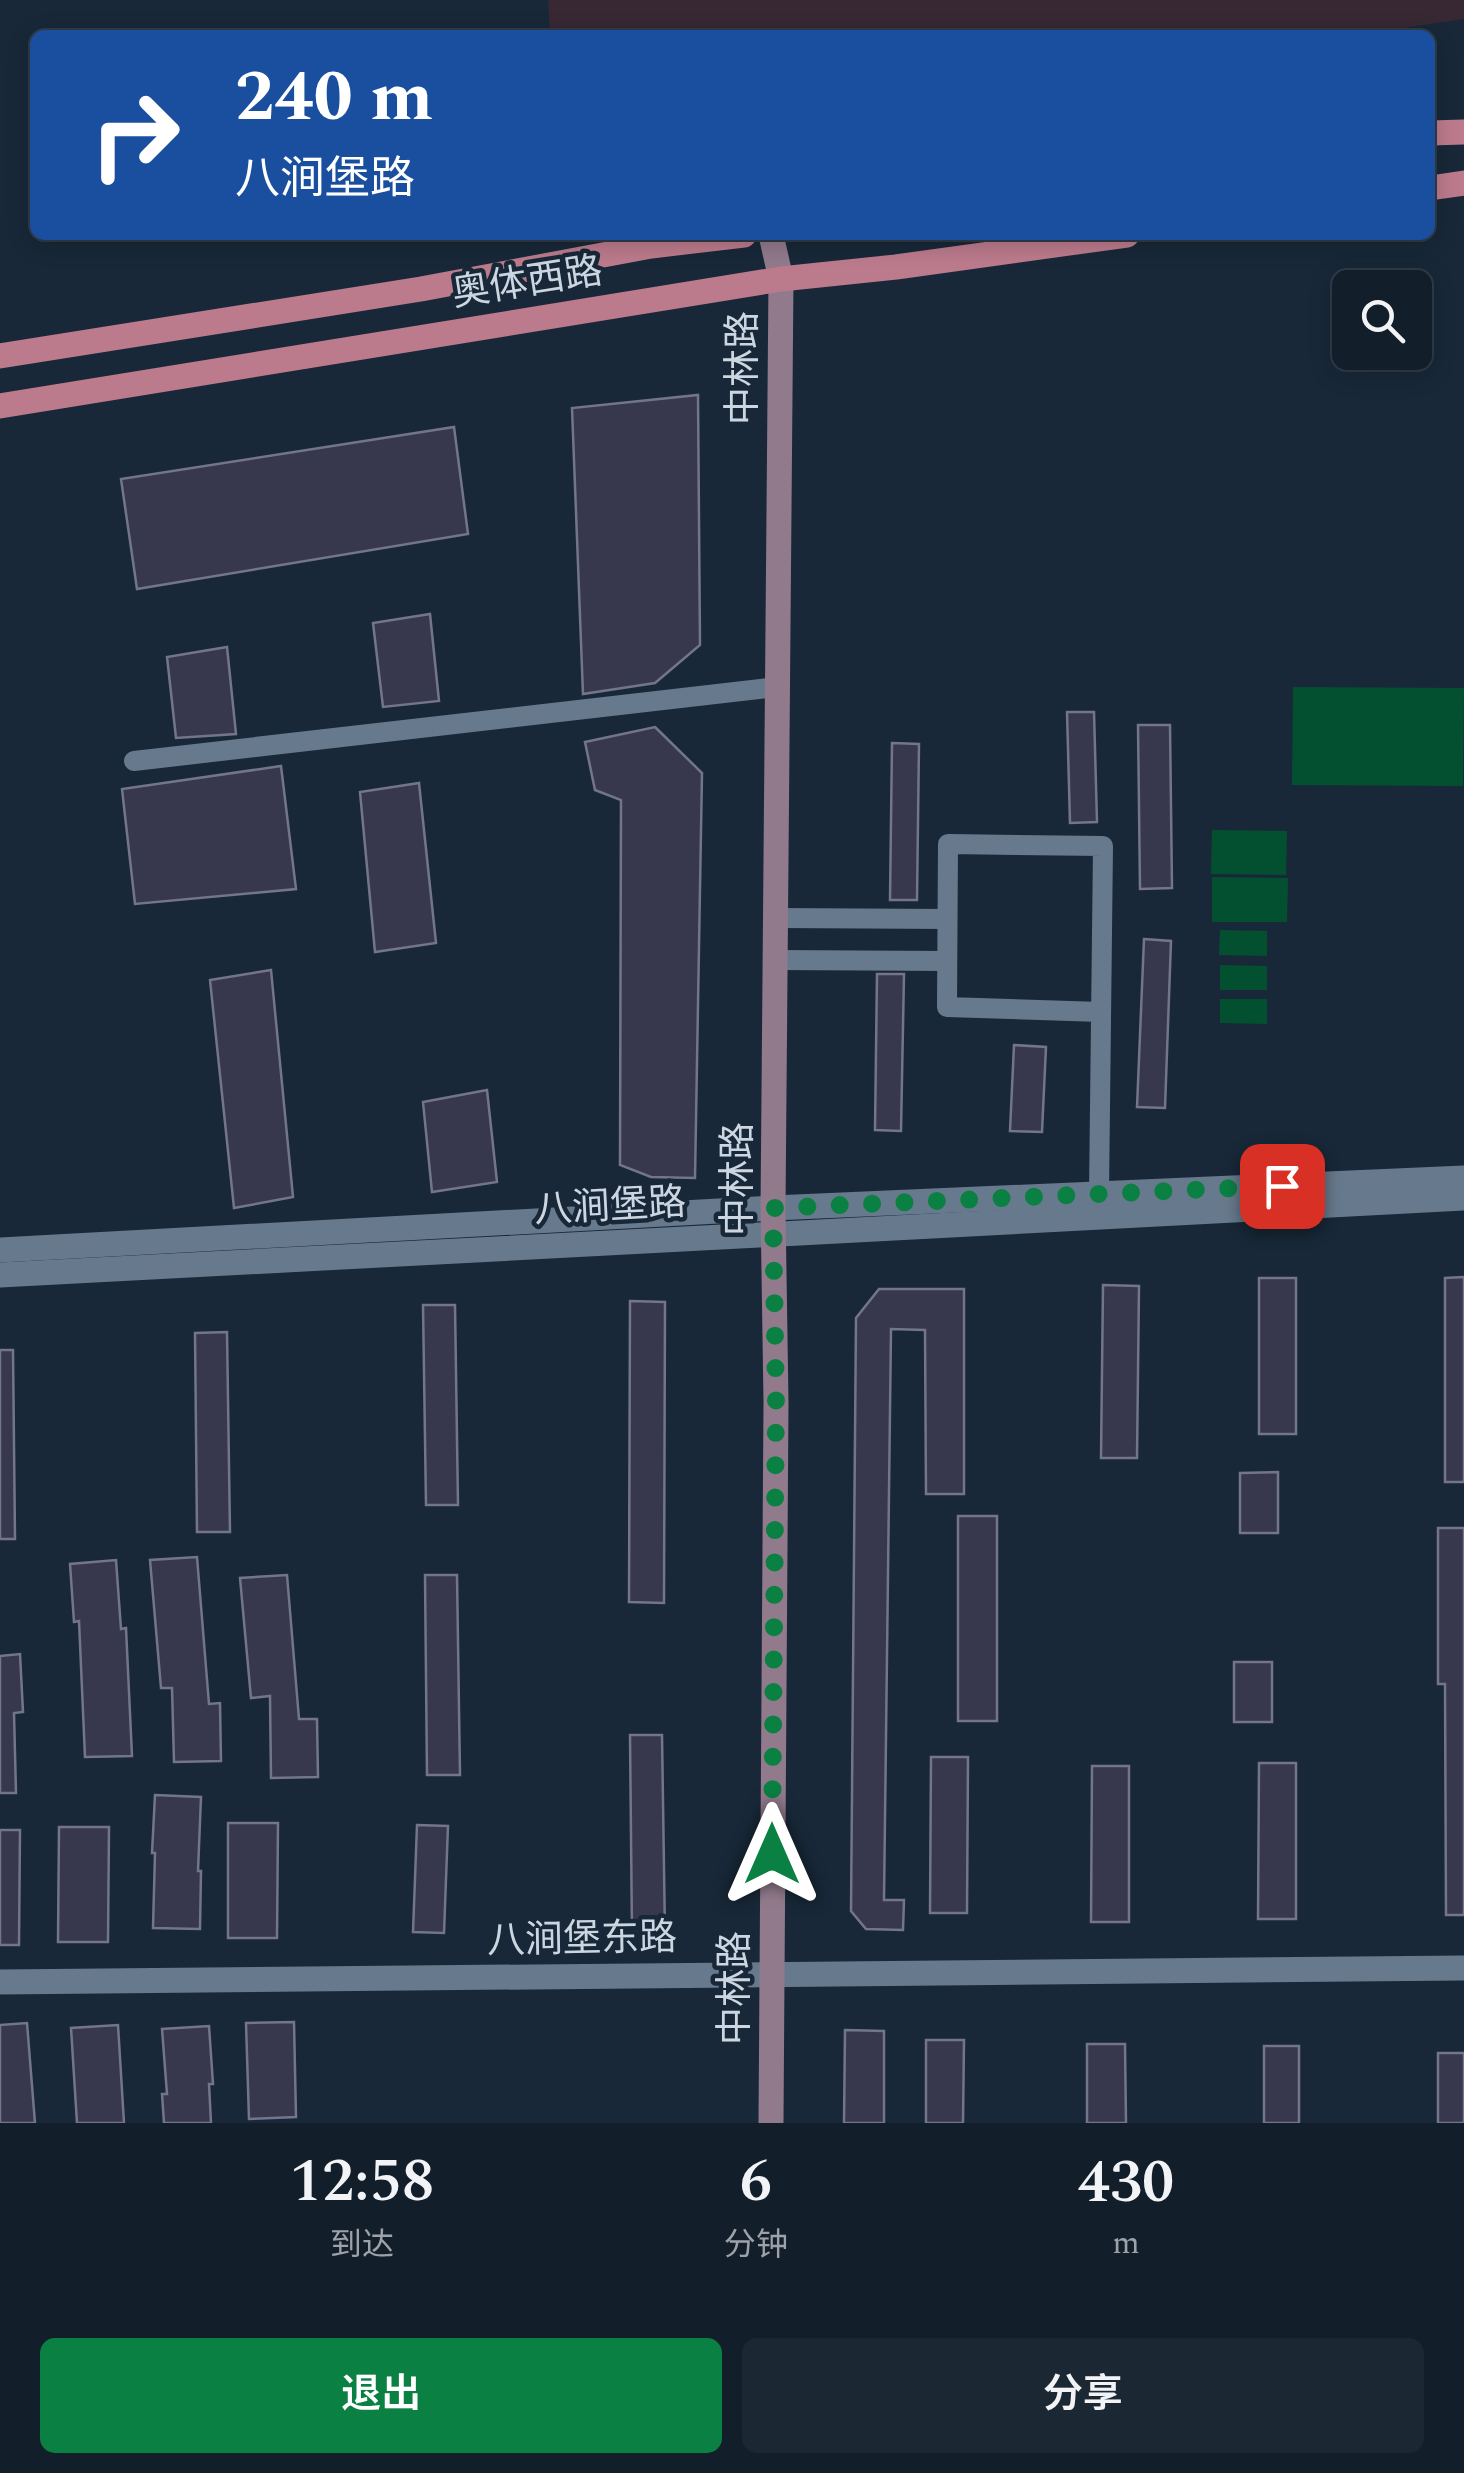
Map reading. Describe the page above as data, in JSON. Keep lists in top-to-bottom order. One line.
{"streets":{"main road":["奥体西路","中林路"],"street":["八涧堡路","八涧堡东路"]},"crossings":[["奥体西路","中林路"],["中林路","八涧堡路"],["中林路","八涧堡东路"]],"page":{"turn":["240 m","八涧堡路"],"eta":["12:58","到达","6","分钟","430","m"],"buttons":["退出","分享"]}}
